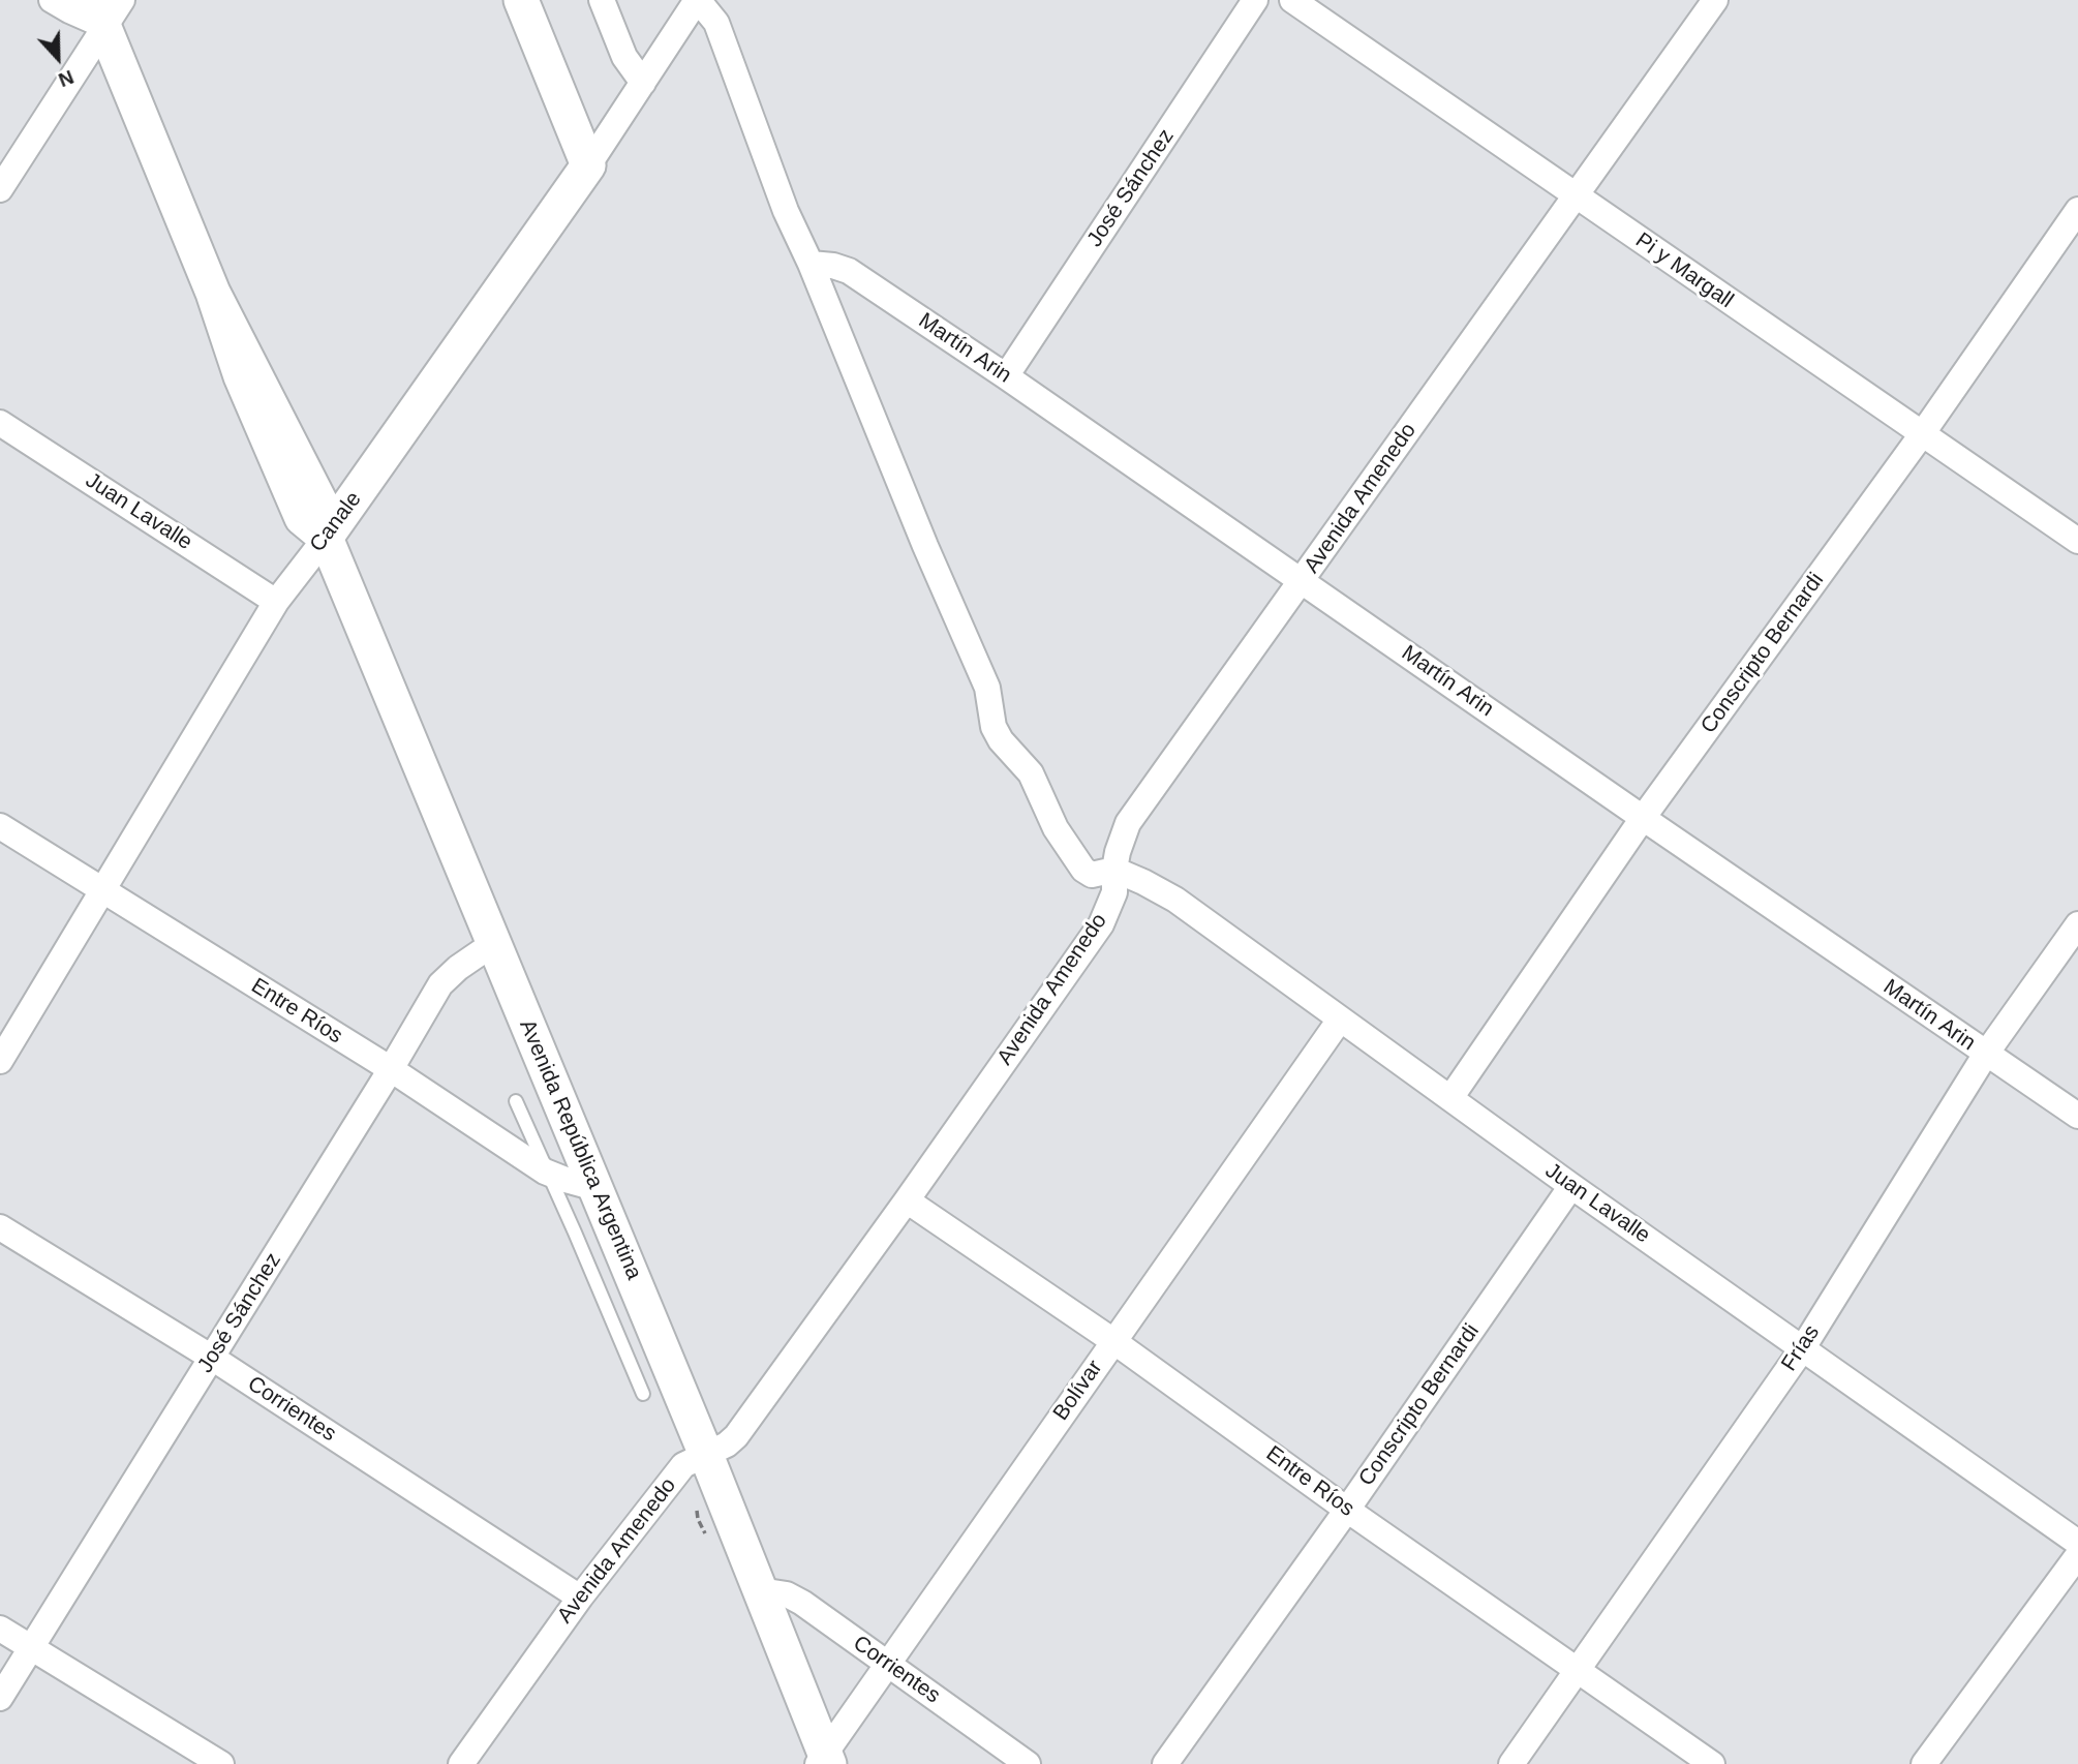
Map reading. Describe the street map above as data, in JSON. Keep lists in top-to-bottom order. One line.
{"streets":{"main road":["Canale","Avenida República Argentina"],"street":["José Sánchez","Pi y Margall","Martín Arin","Avenida Amenedo","Juan Lavalle","Conscripto Bernardi","Entre Ríos","Frías","Bolívar","Corrientes"]},"crossings":[["José Sánchez","Martín Arin"],["José Sánchez","Entre Ríos"],["José Sánchez","Avenida República Argentina"],["José Sánchez","Corrientes"],["Pi y Margall","Avenida Amenedo"],["Pi y Margall","Conscripto Bernardi"],["Martín Arin","Avenida Amenedo"],["Martín Arin","Juan Lavalle"],["Martín Arin","Conscripto Bernardi"],["Martín Arin","Frías"],["Avenida Amenedo","Juan Lavalle"],["Avenida Amenedo","Entre Ríos"],["Avenida Amenedo","Avenida República Argentina"],["Avenida Amenedo","Corrientes"],["Juan Lavalle","Canale"],["Juan Lavalle","Conscripto Bernardi"],["Juan Lavalle","Frías"],["Juan Lavalle","Bolívar"],["Canale","Entre Ríos"],["Canale","Avenida República Argentina"],["Conscripto Bernardi","Entre Ríos"],["Entre Ríos","Avenida República Argentina"],["Entre Ríos","Frías"],["Entre Ríos","Bolívar"],["Avenida República Argentina","Bolívar"],["Avenida República Argentina","Corrientes"],["Bolívar","Corrientes"]],"north":"bottom"}
